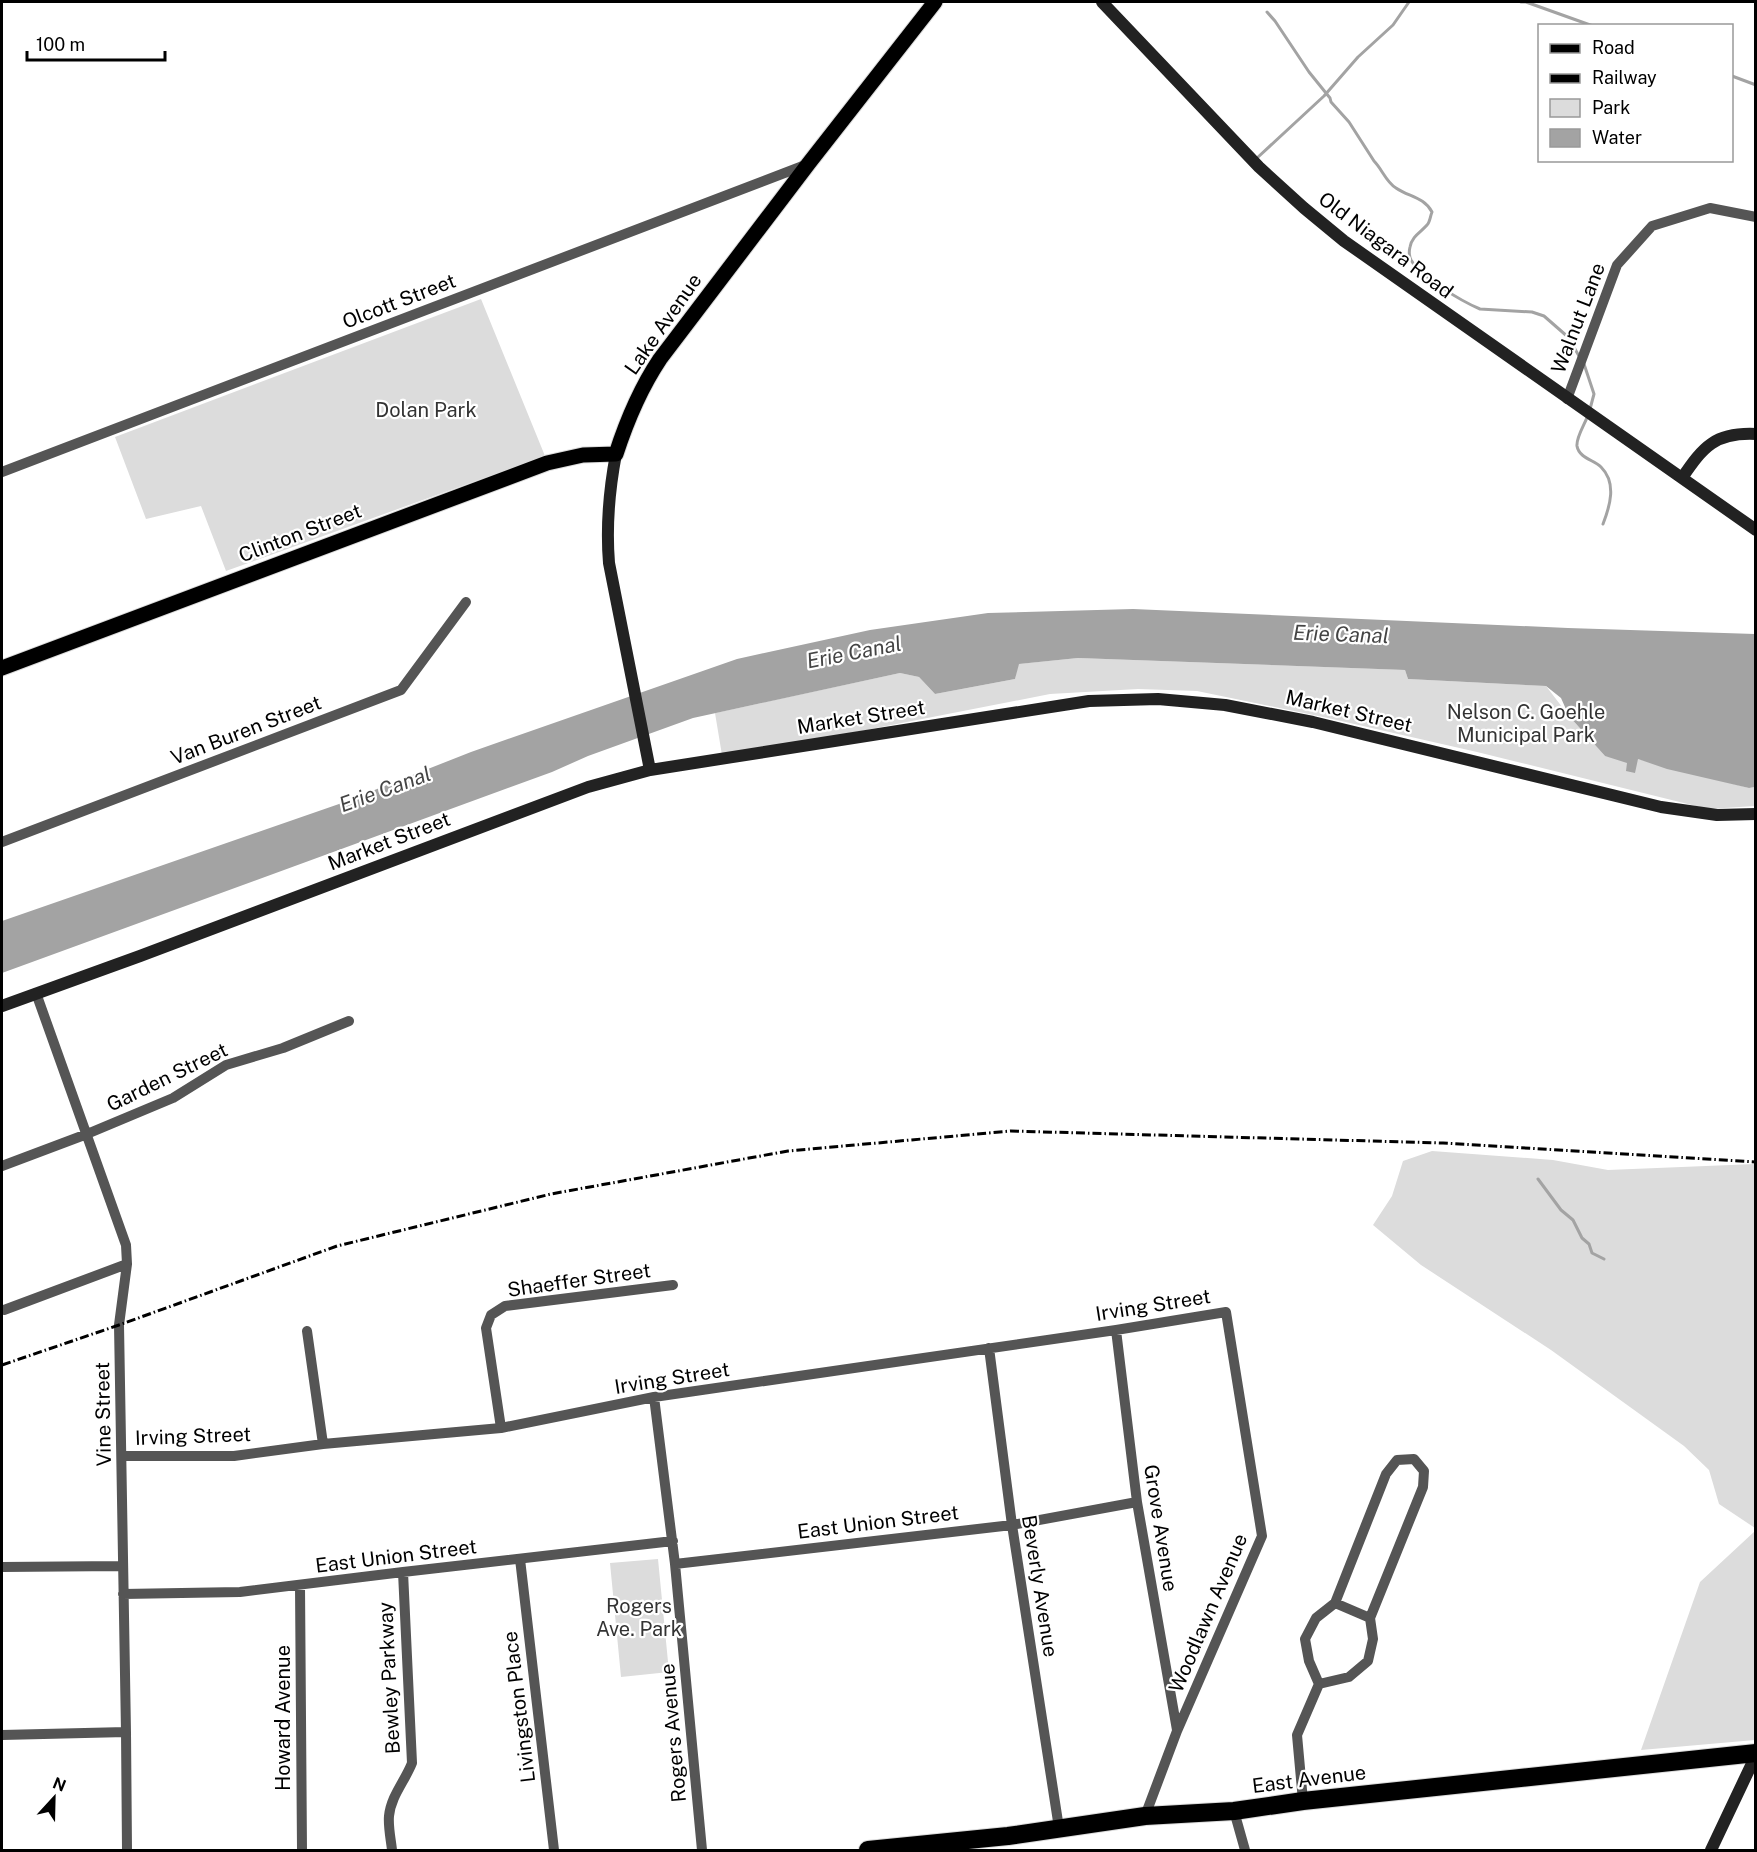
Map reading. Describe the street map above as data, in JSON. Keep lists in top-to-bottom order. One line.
{"streets":{"highway":["East Avenue"],"main road":["Lake Avenue","Clinton Street"],"street":["Old Niagara Road","Olcott Street","Walnut Lane","Market Street","Van Buren Street","Garden Street","Shaeffer Street","Irving Street","Vine Street","East Union Street","Grove Avenue","Beverly Avenue","Woodlawn Avenue","Bewley Parkway","Livingston Place","Howard Avenue","Rogers Avenue"]},"crossings":[["Old Niagara Road","Walnut Lane"],["Olcott Street","Lake Avenue"],["Lake Avenue","Clinton Street"],["Lake Avenue","Market Street"],["Market Street","Vine Street"],["Garden Street","Vine Street"],["Shaeffer Street","Irving Street"],["Irving Street","Vine Street"],["Irving Street","Grove Avenue"],["Irving Street","Beverly Avenue"],["Irving Street","Woodlawn Avenue"],["Irving Street","Rogers Avenue"],["Vine Street","East Union Street"],["East Union Street","Grove Avenue"],["East Union Street","Beverly Avenue"],["East Union Street","Bewley Parkway"],["East Union Street","Livingston Place"],["East Union Street","Howard Avenue"],["East Union Street","Rogers Avenue"],["Grove Avenue","Woodlawn Avenue"],["Beverly Avenue","East Avenue"],["Woodlawn Avenue","East Avenue"]],"water":["Erie Canal"],"parks":["Dolan Park","Nelson C. Goehle Municipal Park","Rogers Ave. Park"],"legend":["Road","Railway","Park","Water"],"scale_bar":"100 m","north":"top"}
